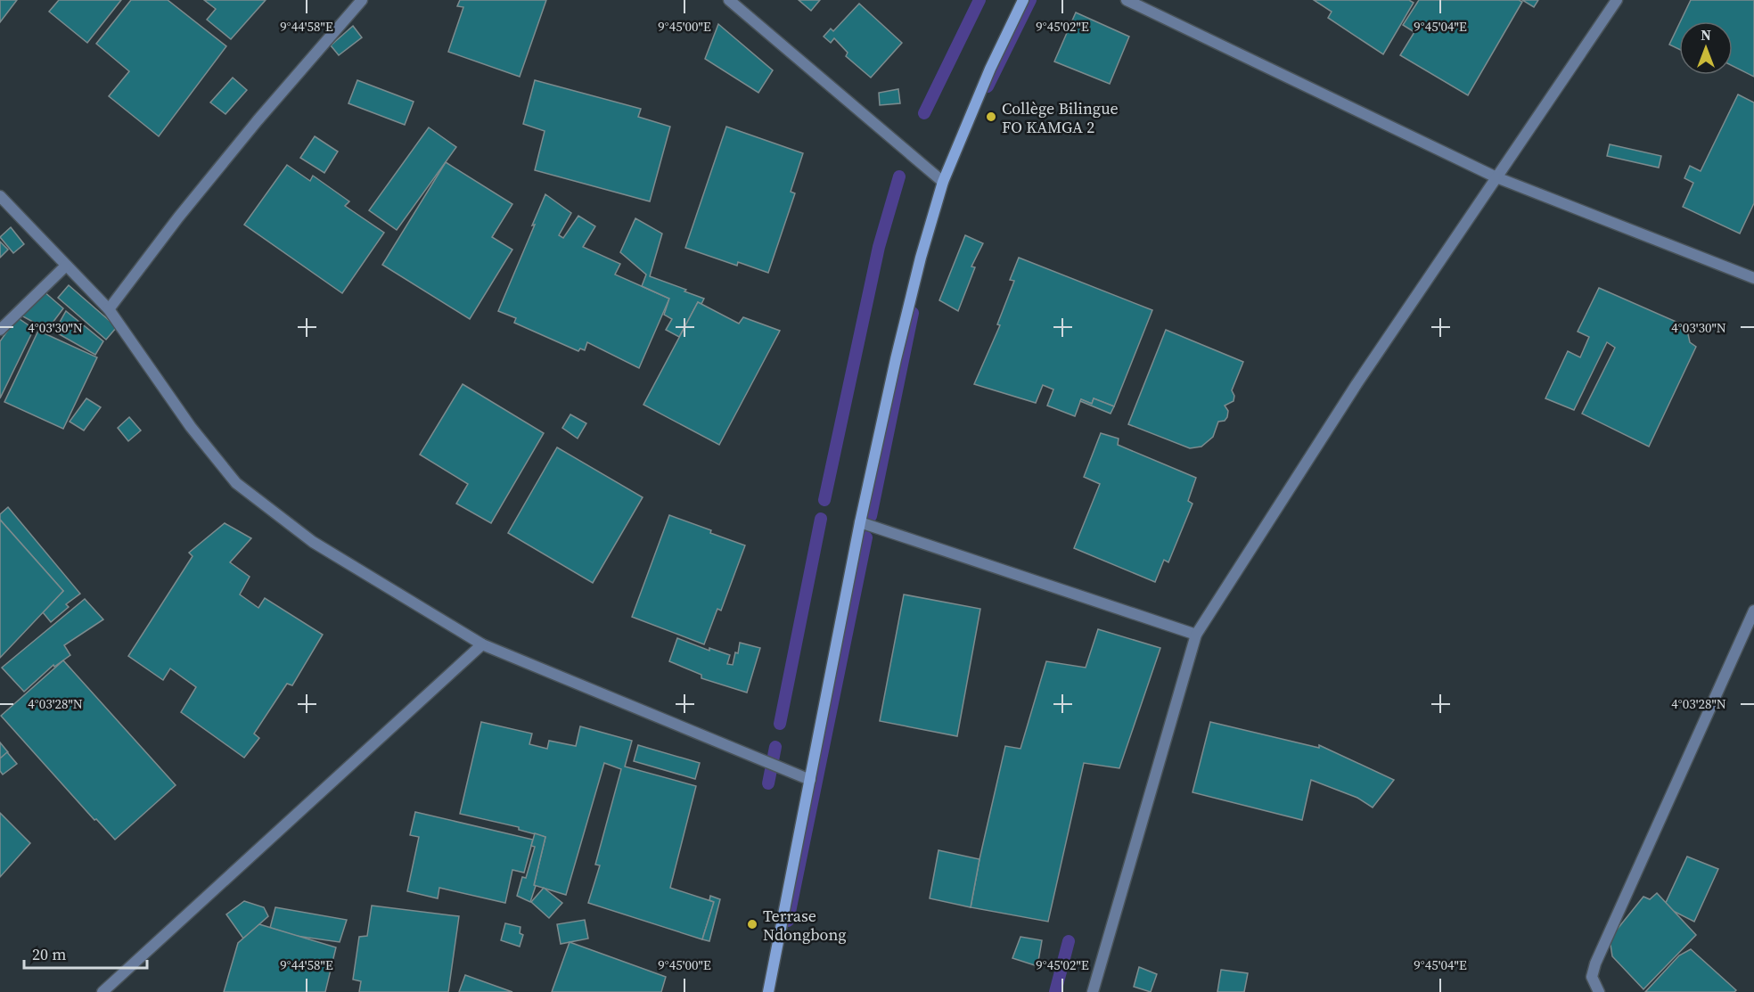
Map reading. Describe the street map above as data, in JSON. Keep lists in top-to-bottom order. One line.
{"places":["Collège Bilingue FO KAMGA 2","Terrase Ndongbong"],"scale_bar":"20 m","north":"top","coordinates":["9°44'58\"E","9°45'00\"E","9°45'02\"E","9°45'04\"E","4°03'30\"N","4°03'28\"N"]}
